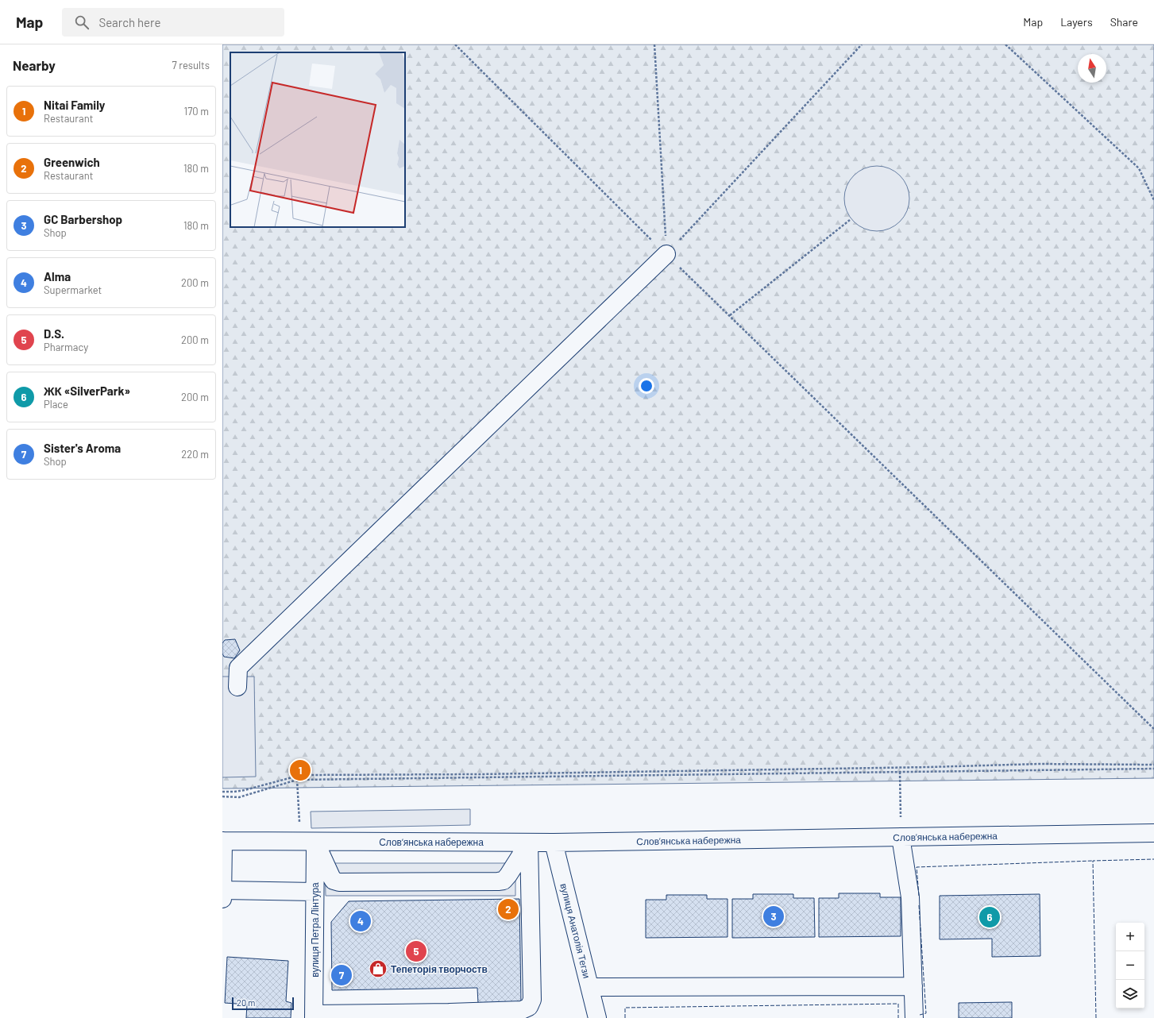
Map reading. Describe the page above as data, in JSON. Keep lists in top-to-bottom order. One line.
{"streets":{"street":["Словʼянська набережна","вулиця Петра Лінтура","вулиця Анатолія Тегзи"]},"crossings":[["Словʼянська набережна","вулиця Петра Лінтура"],["Словʼянська набережна","вулиця Анатолія Тегзи"]],"places":{"shop":["Тепеторія творчоств"]},"scale_bar":"20 m","north":"top","page":{"header":"Map","search":"Search here","nav":["Map","Layers","Share"],"heading":["Nearby","7 results"],"list":[{"mark":"1","name":"Nitai Family","note":"Restaurant","value":"170 m"},{"mark":"2","name":"Greenwich","note":"Restaurant","value":"180 m"},{"mark":"3","name":"GC Barbershop","note":"Shop","value":"180 m"},{"mark":"4","name":"Alma","note":"Supermarket","value":"200 m"},{"mark":"5","name":"D.S.","note":"Pharmacy","value":"200 m"},{"mark":"6","name":"ЖК «SilverPark»","note":"Place","value":"200 m"},{"mark":"7","name":"Sister's Aroma","note":"Shop","value":"220 m"}],"pins":["1","2","3","6","4","5","7"],"map_buttons":["+","−"],"scale":"20 m"}}
